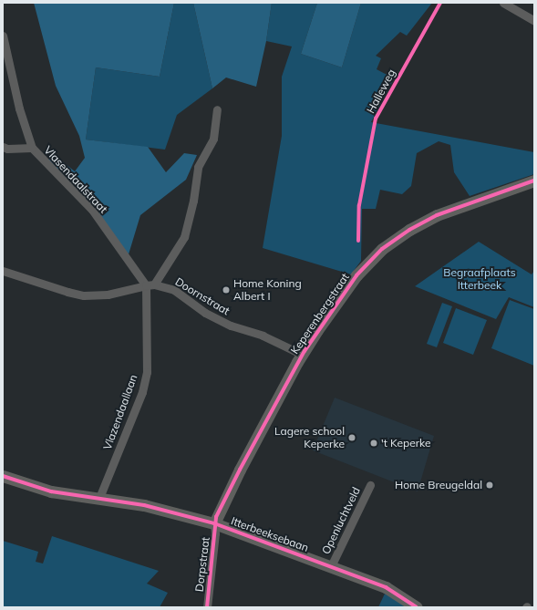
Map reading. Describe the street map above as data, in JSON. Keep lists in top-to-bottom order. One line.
{"streets":{"street":["Vlasendaalstraat","Doornstraat","Keperenbergstraat","Vlazendaallaan","Openluchtveld","Itterbeeksebaan","Dorpstraat"],"cycle path":["Halleweg"]},"crossings":[["Vlasendaalstraat","Doornstraat"],["Vlasendaalstraat","Vlazendaallaan"],["Doornstraat","Keperenbergstraat"],["Doornstraat","Vlazendaallaan"],["Keperenbergstraat","Itterbeeksebaan"],["Keperenbergstraat","Dorpstraat"],["Vlazendaallaan","Itterbeeksebaan"],["Openluchtveld","Itterbeeksebaan"],["Itterbeeksebaan","Dorpstraat"]],"parks":["Begraafplaats Itterbeek"],"places":["Home Koning Albert I","Lagere school Keperke","'t Keperke","Home Breugeldal"]}
